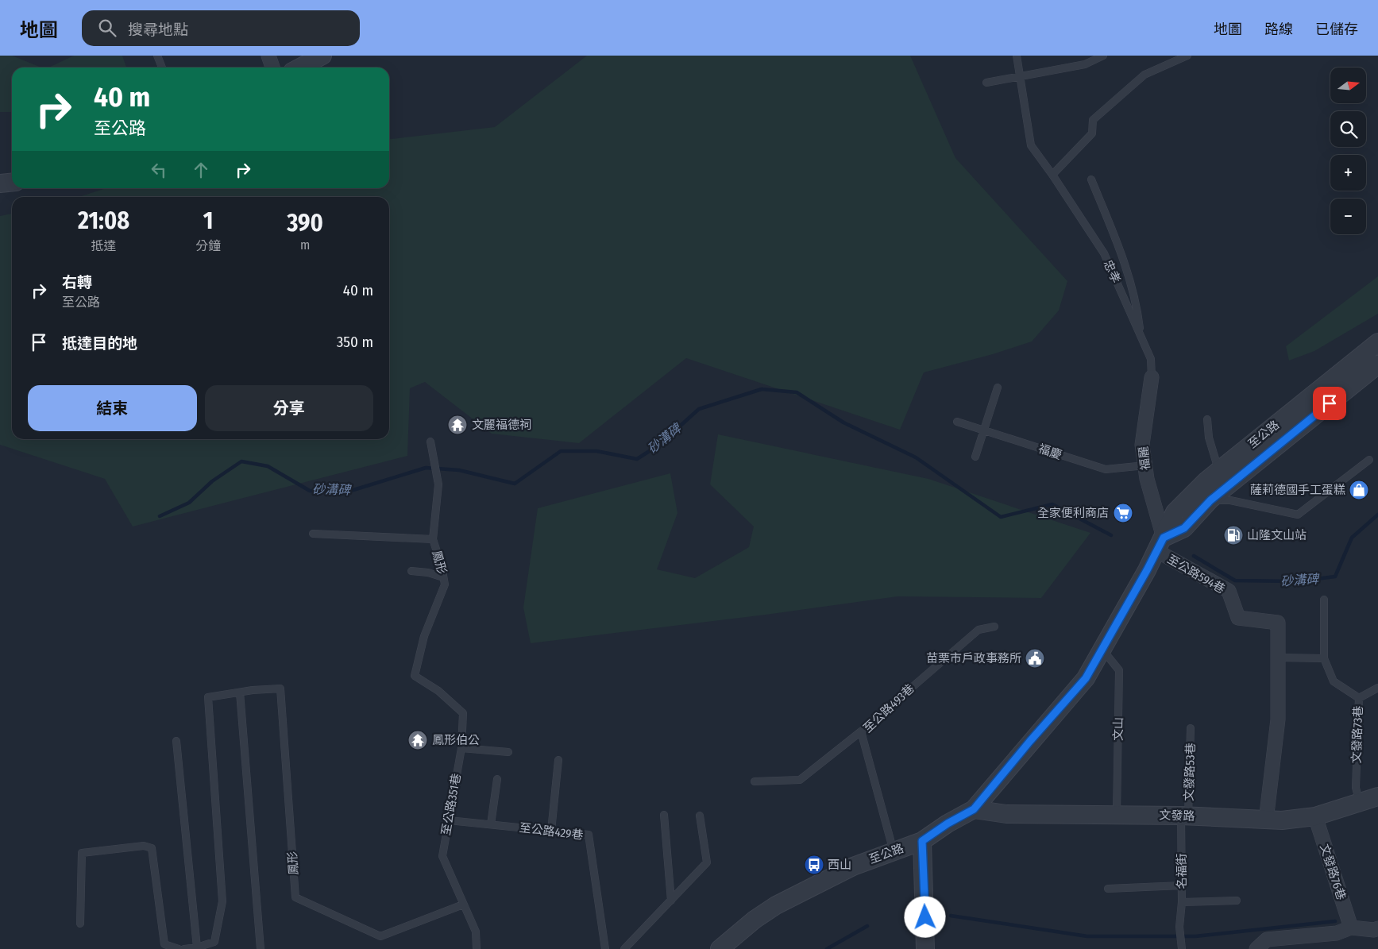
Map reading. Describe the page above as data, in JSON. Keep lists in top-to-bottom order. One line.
{"streets":{"street":["至公路","福麗","至公路594巷","文發路","文發路76巷"],"lane":["忠孝","福慶","鳳形","至公路493巷","文山","文發路73巷","文發路53巷","至公路351巷","至公路429巷","名福街"]},"crossings":[["忠孝","福麗"],["至公路","福麗"],["至公路","至公路594巷"],["至公路","至公路493巷"],["至公路","文山"],["至公路","文發路"],["福慶","福麗"],["福麗","至公路594巷"],["鳳形","至公路351巷"],["文山","文發路"],["文發路73巷","文發路"],["文發路53巷","文發路"],["文發路53巷","名福街"],["至公路351巷","至公路429巷"],["文發路","名福街"],["文發路","文發路76巷"]],"water":["砂溝碑"],"places":{"temple":["文麗福德祠","鳳形伯公"],"shop":["薩莉德國手工蛋糕"],"supermarket":["全家便利商店"],"fuel station":["山隆文山站"],"public building":["苗栗市戶政事務所"],"bus stop":["西山"]},"north":"right","page":{"header":"地圖","search":"搜尋地點","nav":["地圖","路線","已儲存"],"map_buttons":["+","−"],"turn":["40 m","至公路"],"eta":["21:08","抵達","1","分鐘","390","m"],"list":[{"name":"右轉","note":"至公路","value":"40 m"},{"name":"抵達目的地","value":"350 m"}],"buttons":["結束","分享"]}}
